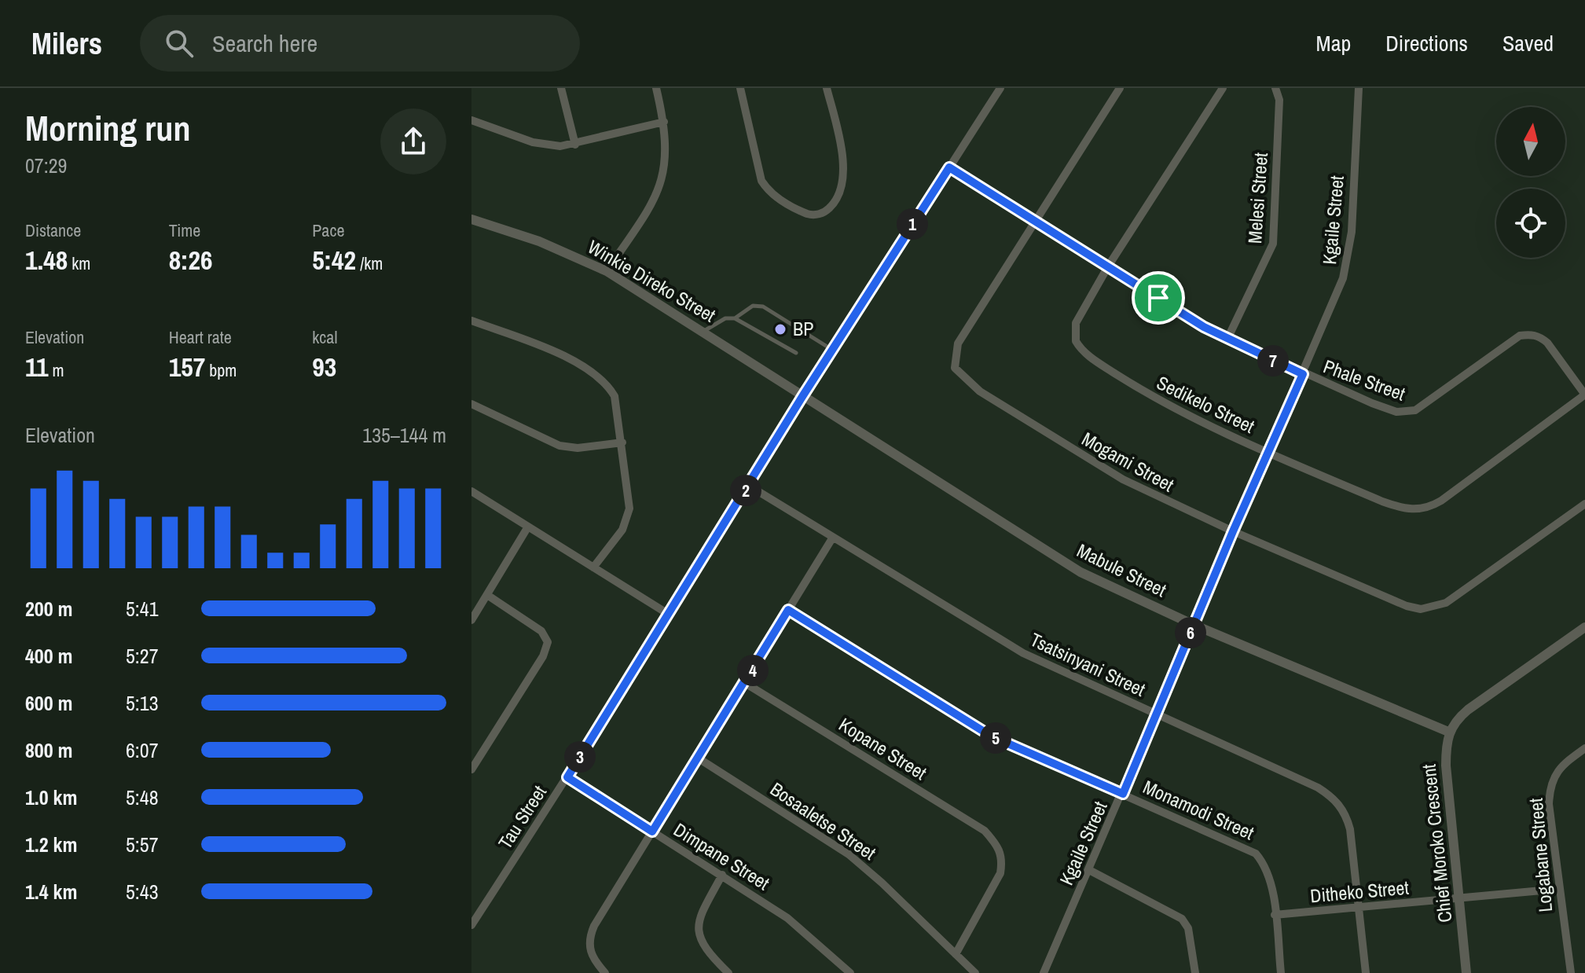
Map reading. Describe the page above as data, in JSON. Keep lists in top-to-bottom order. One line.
{"streets":{"street":["Melesi Street","Kgaile Street","Winkie Direko Street","Phale Street","Sedikelo Street","Mogami Street","Mabule Street","Tsatsinyani Street","Kopane Street","Monamodi Street","Tau Street","Bosaaletse Street","Chief Moroko Crescent","Logabane Street","Dimpane Street","Ditheko Street"]},"crossings":[["Melesi Street","Phale Street"],["Kgaile Street","Phale Street"],["Kgaile Street","Sedikelo Street"],["Kgaile Street","Mogami Street"],["Kgaile Street","Mabule Street"],["Kgaile Street","Tsatsinyani Street"],["Kgaile Street","Monamodi Street"],["Winkie Direko Street","Mabule Street"],["Winkie Direko Street","Tau Street"],["Phale Street","Sedikelo Street"],["Phale Street","Mogami Street"],["Phale Street","Tau Street"],["Mabule Street","Tau Street"],["Mabule Street","Chief Moroko Crescent"],["Tsatsinyani Street","Tau Street"],["Tsatsinyani Street","Ditheko Street"],["Kopane Street","Bosaaletse Street"],["Monamodi Street","Ditheko Street"],["Tau Street","Dimpane Street"],["Chief Moroko Crescent","Ditheko Street"],["Logabane Street","Ditheko Street"]],"places":["BP"],"north":"top","page":{"header":"Milers","search":"Search here","nav":["Map","Directions","Saved"],"heading":["Morning run","07:29"],"stats":[["Distance","1.48 km"],["Time","8:26"],["Pace","5:42 /km"],["Elevation","11 m"],["Heart rate","157 bpm"],["kcal","93"]],"pins":["1","7","2","6","4","5","3"],"chart":["Elevation","135–144 m"],"list":[{"name":"200 m","note":"5:41"},{"name":"400 m","note":"5:27"},{"name":"600 m","note":"5:13"},{"name":"800 m","note":"6:07"},{"name":"1.0 km","note":"5:48"},{"name":"1.2 km","note":"5:57"},{"name":"1.4 km","note":"5:43"}]}}
